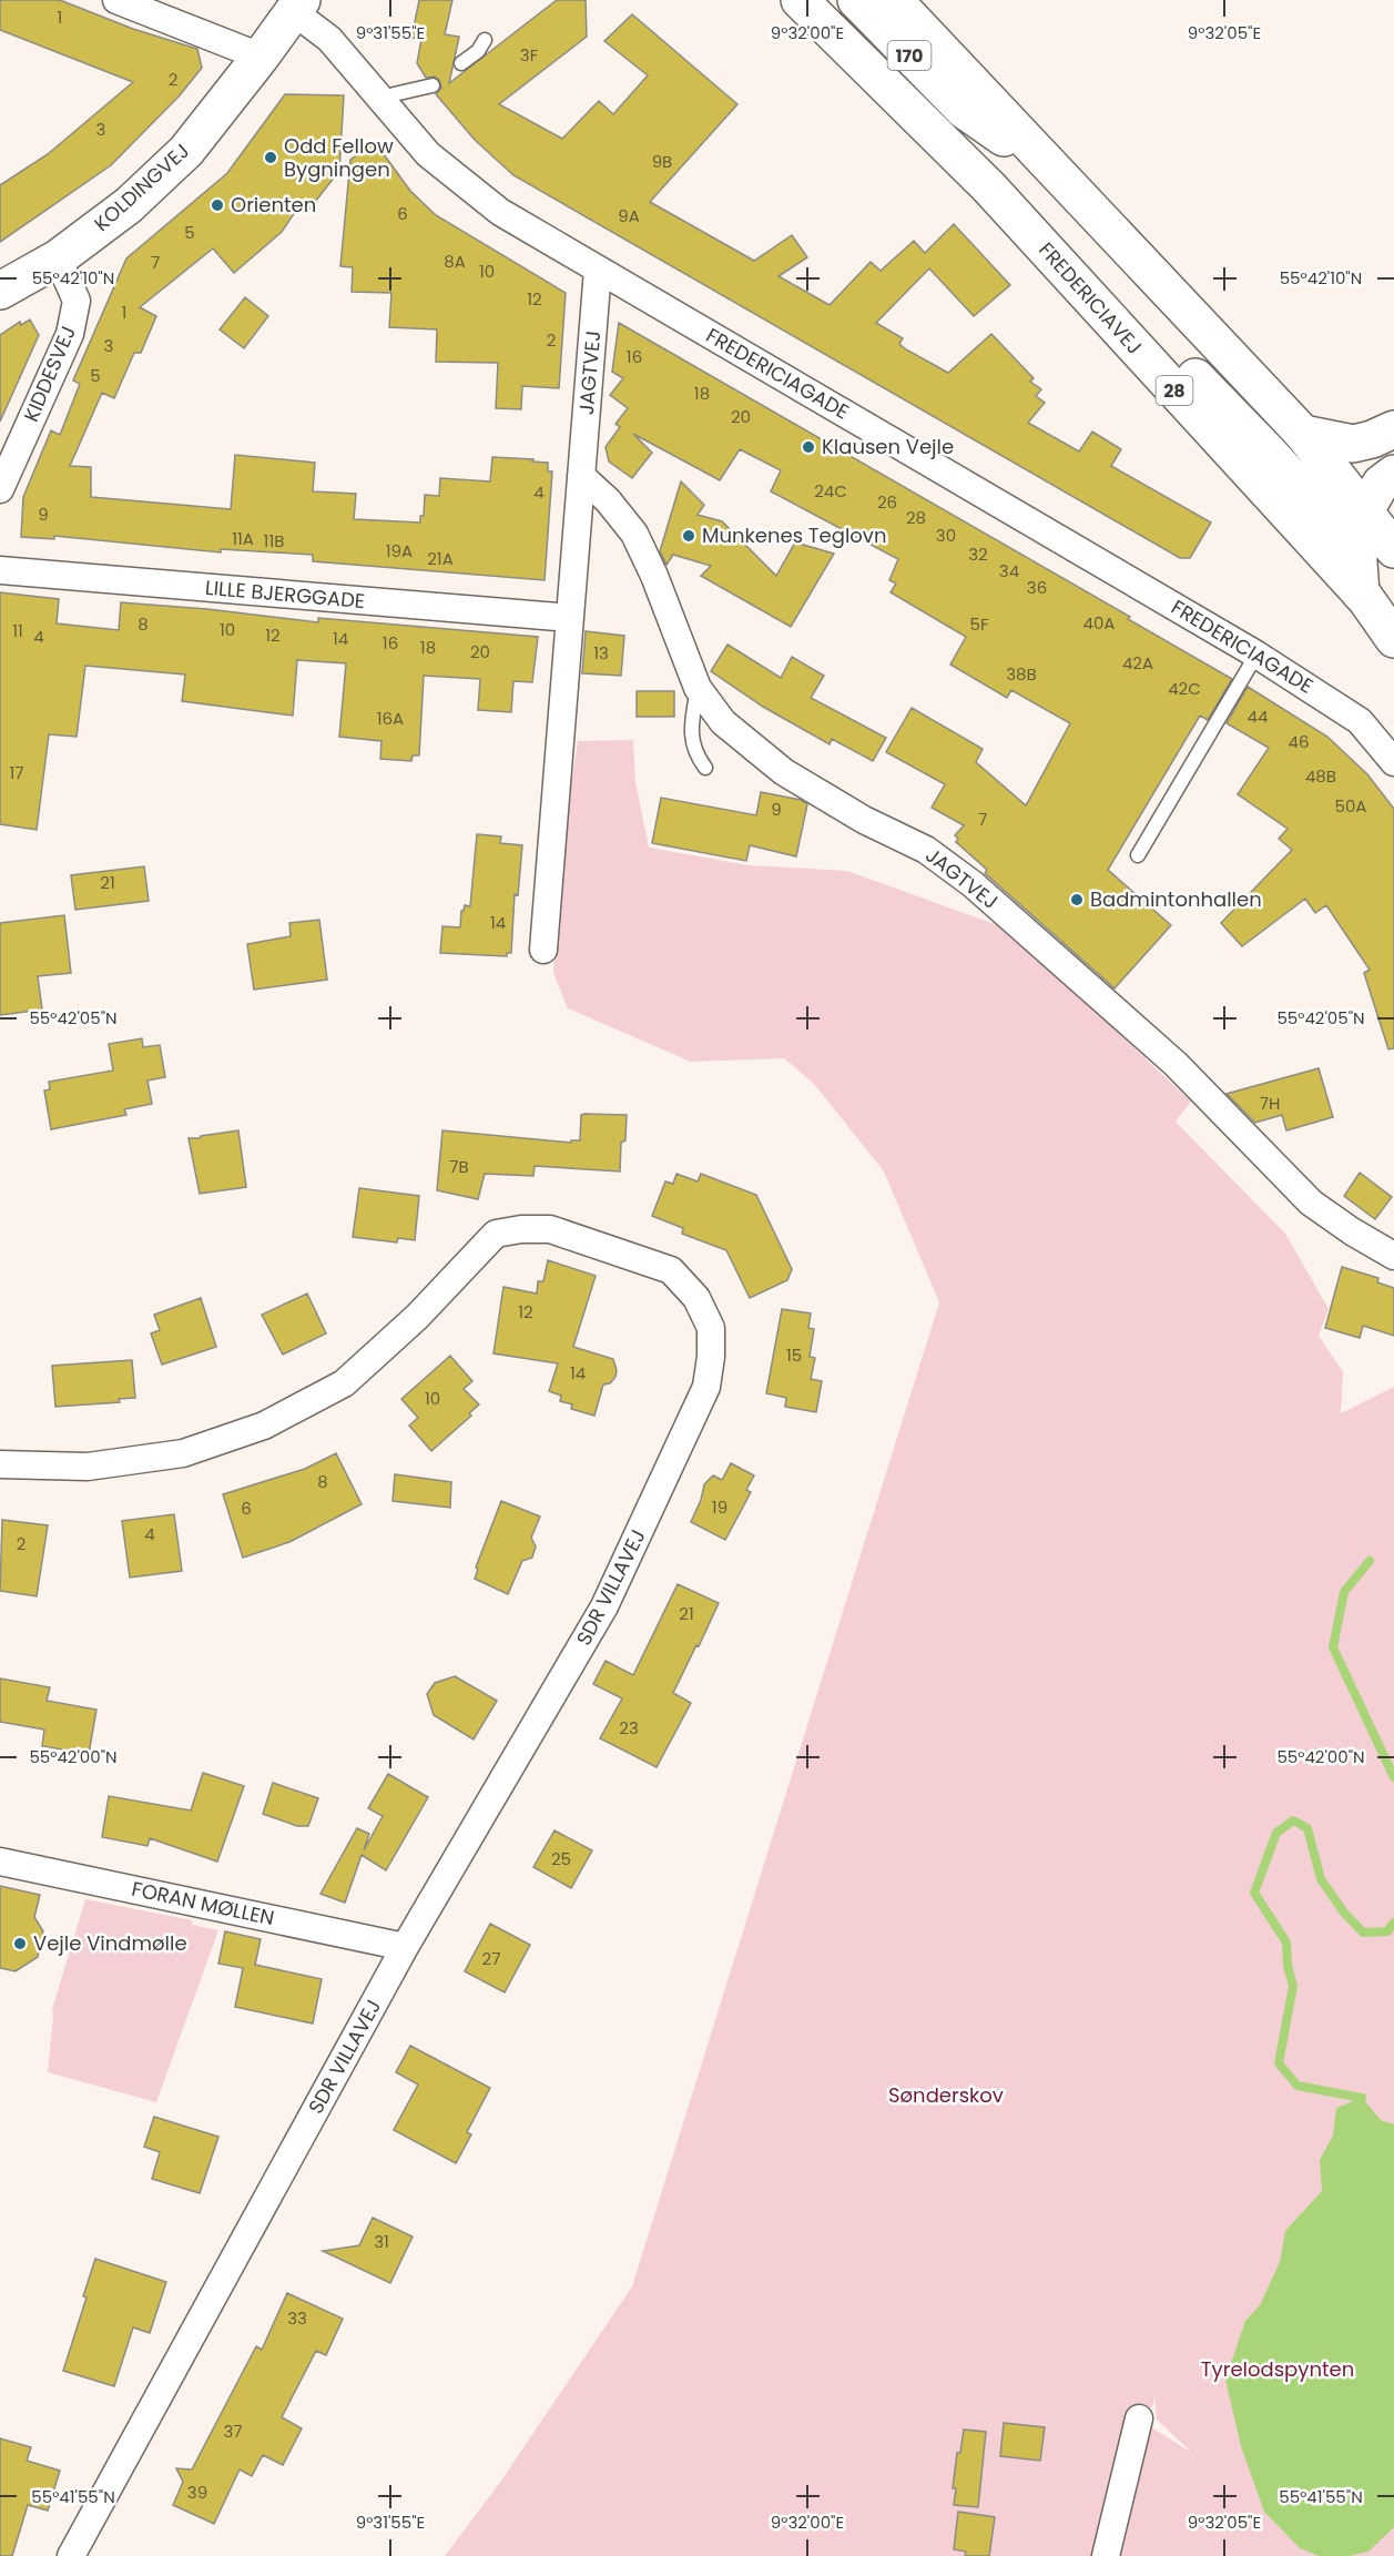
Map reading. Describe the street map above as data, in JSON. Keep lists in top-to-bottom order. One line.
{"streets":{"main road":["170","KOLDINGVEJ","FREDERICIAVEJ","28"],"street":["JAGTVEJ","KIDDESVEJ","FREDERICIAGADE","LILLE BJERGGADE","SDR VILLAVEJ","FORAN MØLLEN"]},"crossings":[["KOLDINGVEJ","KIDDESVEJ"],["KOLDINGVEJ","FREDERICIAGADE"],["JAGTVEJ","FREDERICIAGADE"],["JAGTVEJ","LILLE BJERGGADE"],["SDR VILLAVEJ","FORAN MØLLEN"]],"parks":["Sønderskov","Tyrelodspynten"],"places":["Odd Fellow Bygningen","Orienten","Klausen Vejle","Munkenes Teglovn","Badmintonhallen","Vejle Vindmølle"],"house_numbers":["1","3F","2","3","9B","6","9A","5","8A","7","10","12","1","2","3","16","5","18","20","24C","4","26","9","28","30","11A","11B","19A","32","21A","34","36","40A","8","5F","10","11","12","4","14","16","18","20","13","42A","38B","42C","44","16A","46","17","48B","50A","9","7","21","14","7H","7B","12","15","14","10","8","19","6","4","2","21","23","25","27","31","33","37","39"],"coordinates":["9°31'55\"E","9°32'00\"E","9°32'05\"E","55°42'10\"N","55°42'05\"N","55°42'00\"N","55°41'55\"N"]}
